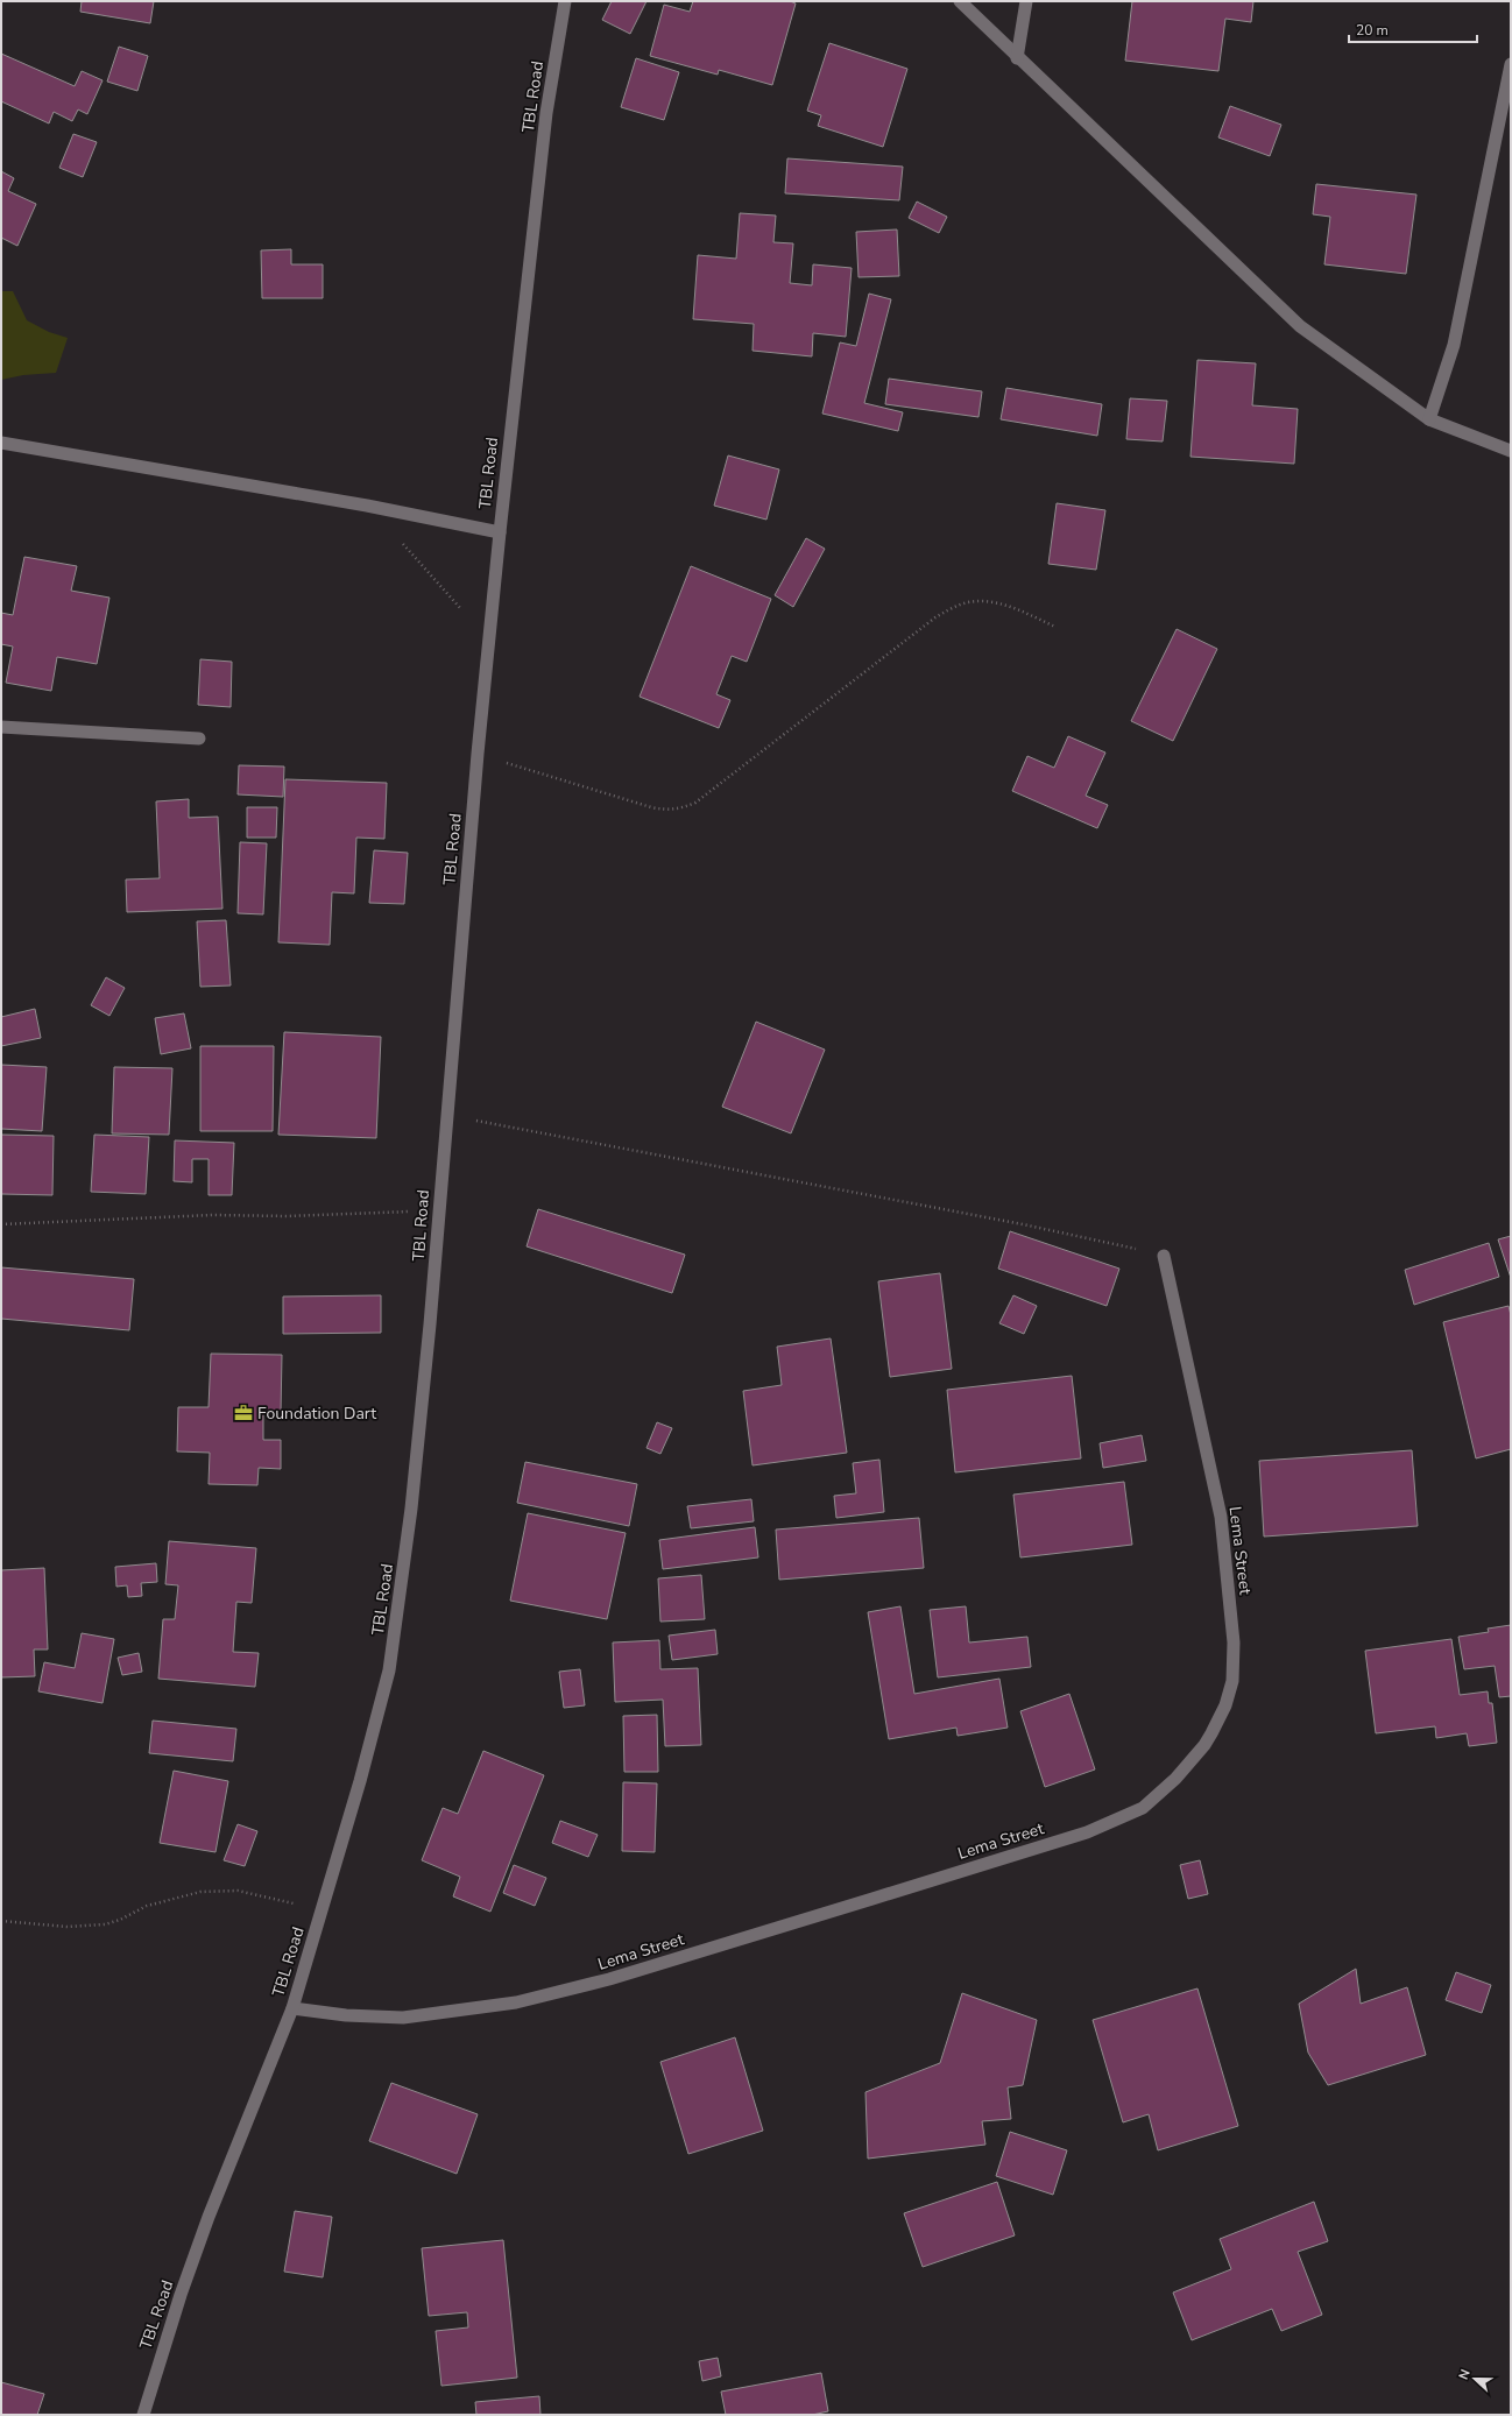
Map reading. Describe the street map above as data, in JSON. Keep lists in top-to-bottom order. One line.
{"streets":{"street":["TBL Road","Lema Street"]},"crossings":[["TBL Road","Lema Street"]],"places":{"office":["Foundation Dart"]},"scale_bar":"20 m","north":"left"}
